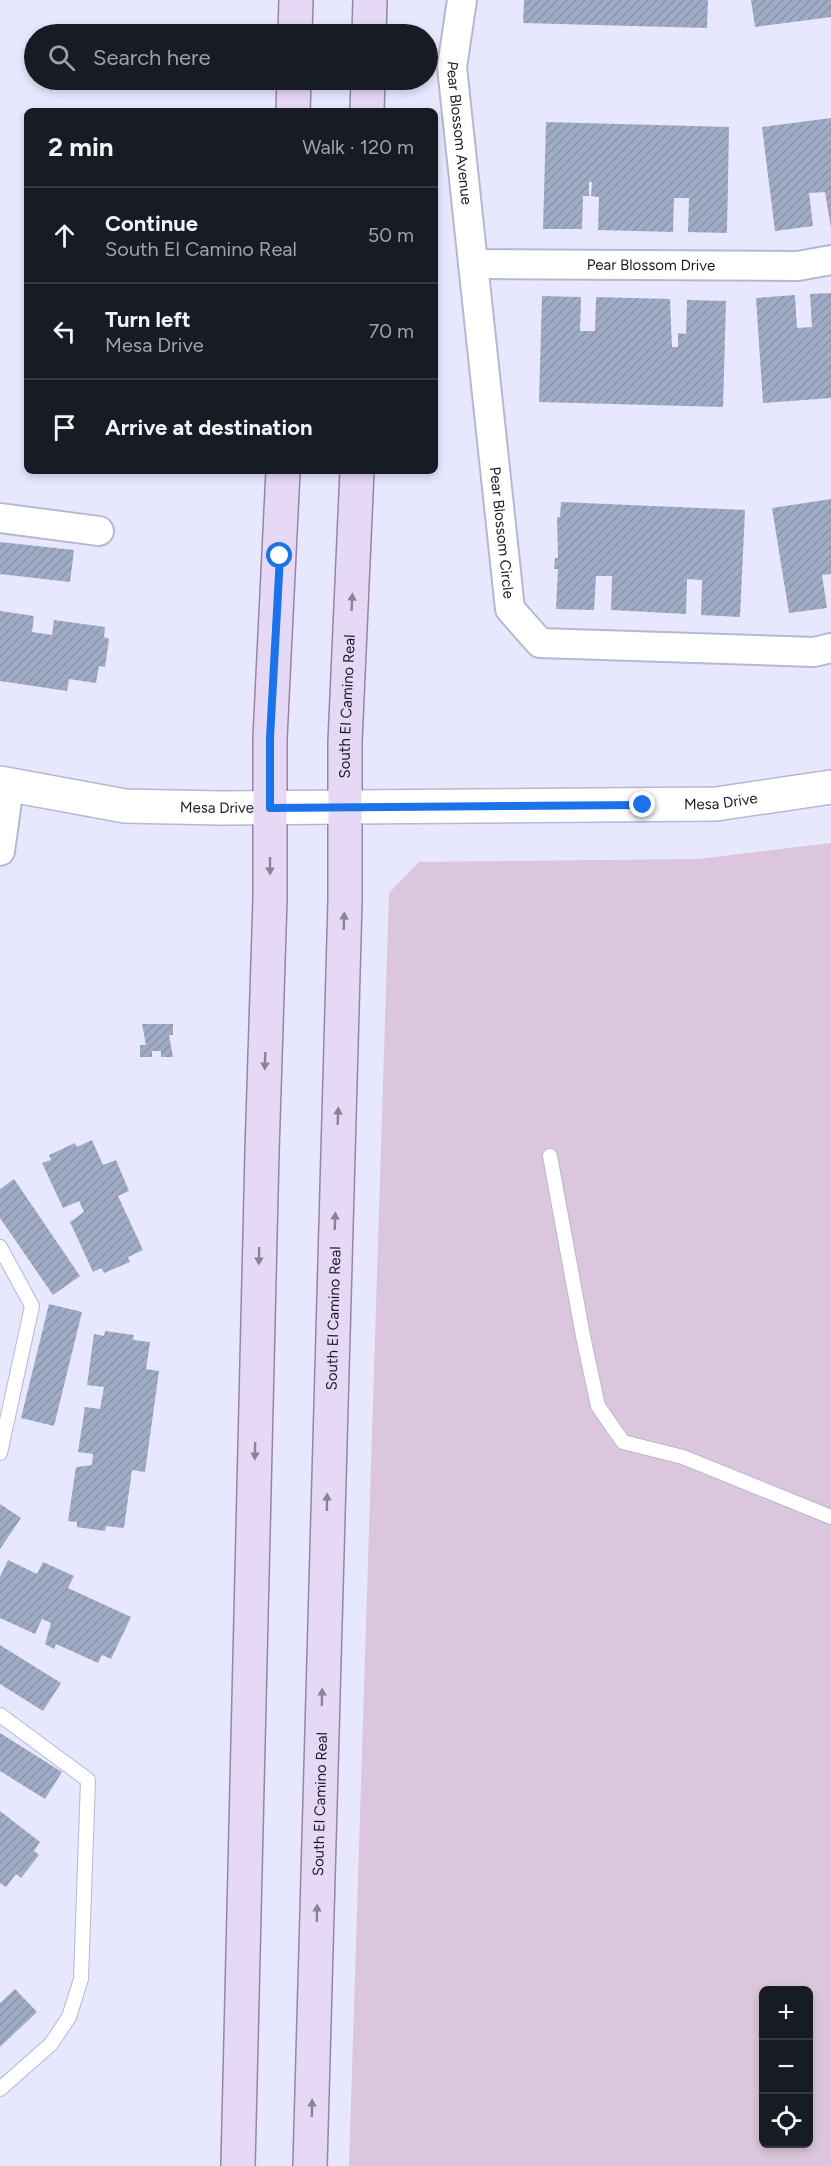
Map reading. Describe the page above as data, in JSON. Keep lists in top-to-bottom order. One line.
{"streets":{"main road":["South El Camino Real","Mesa Drive"],"street":["Pear Blossom Avenue","Pear Blossom Drive","Pear Blossom Circle"]},"crossings":[["Pear Blossom Avenue","Pear Blossom Drive"],["Pear Blossom Avenue","Pear Blossom Circle"],["Pear Blossom Drive","Pear Blossom Circle"],["South El Camino Real","Mesa Drive"]],"page":{"search":"Search here","heading":["2 min","Walk · 120 m"],"list":[["Continue","South El Camino Real","50 m"],["Turn left","Mesa Drive","70 m"],"Arrive at destination"],"map_buttons":["+","−"]}}
